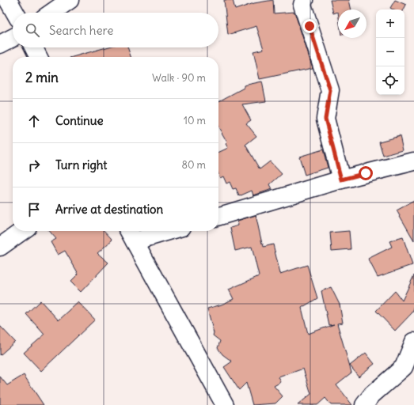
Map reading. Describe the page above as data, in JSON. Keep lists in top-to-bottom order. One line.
{"north":"bottom left","page":{"map_buttons":["+","−"],"search":"Search here","heading":["2 min","Walk · 90 m"],"list":[["Continue","10 m"],["Turn right","80 m"],"Arrive at destination"]}}
